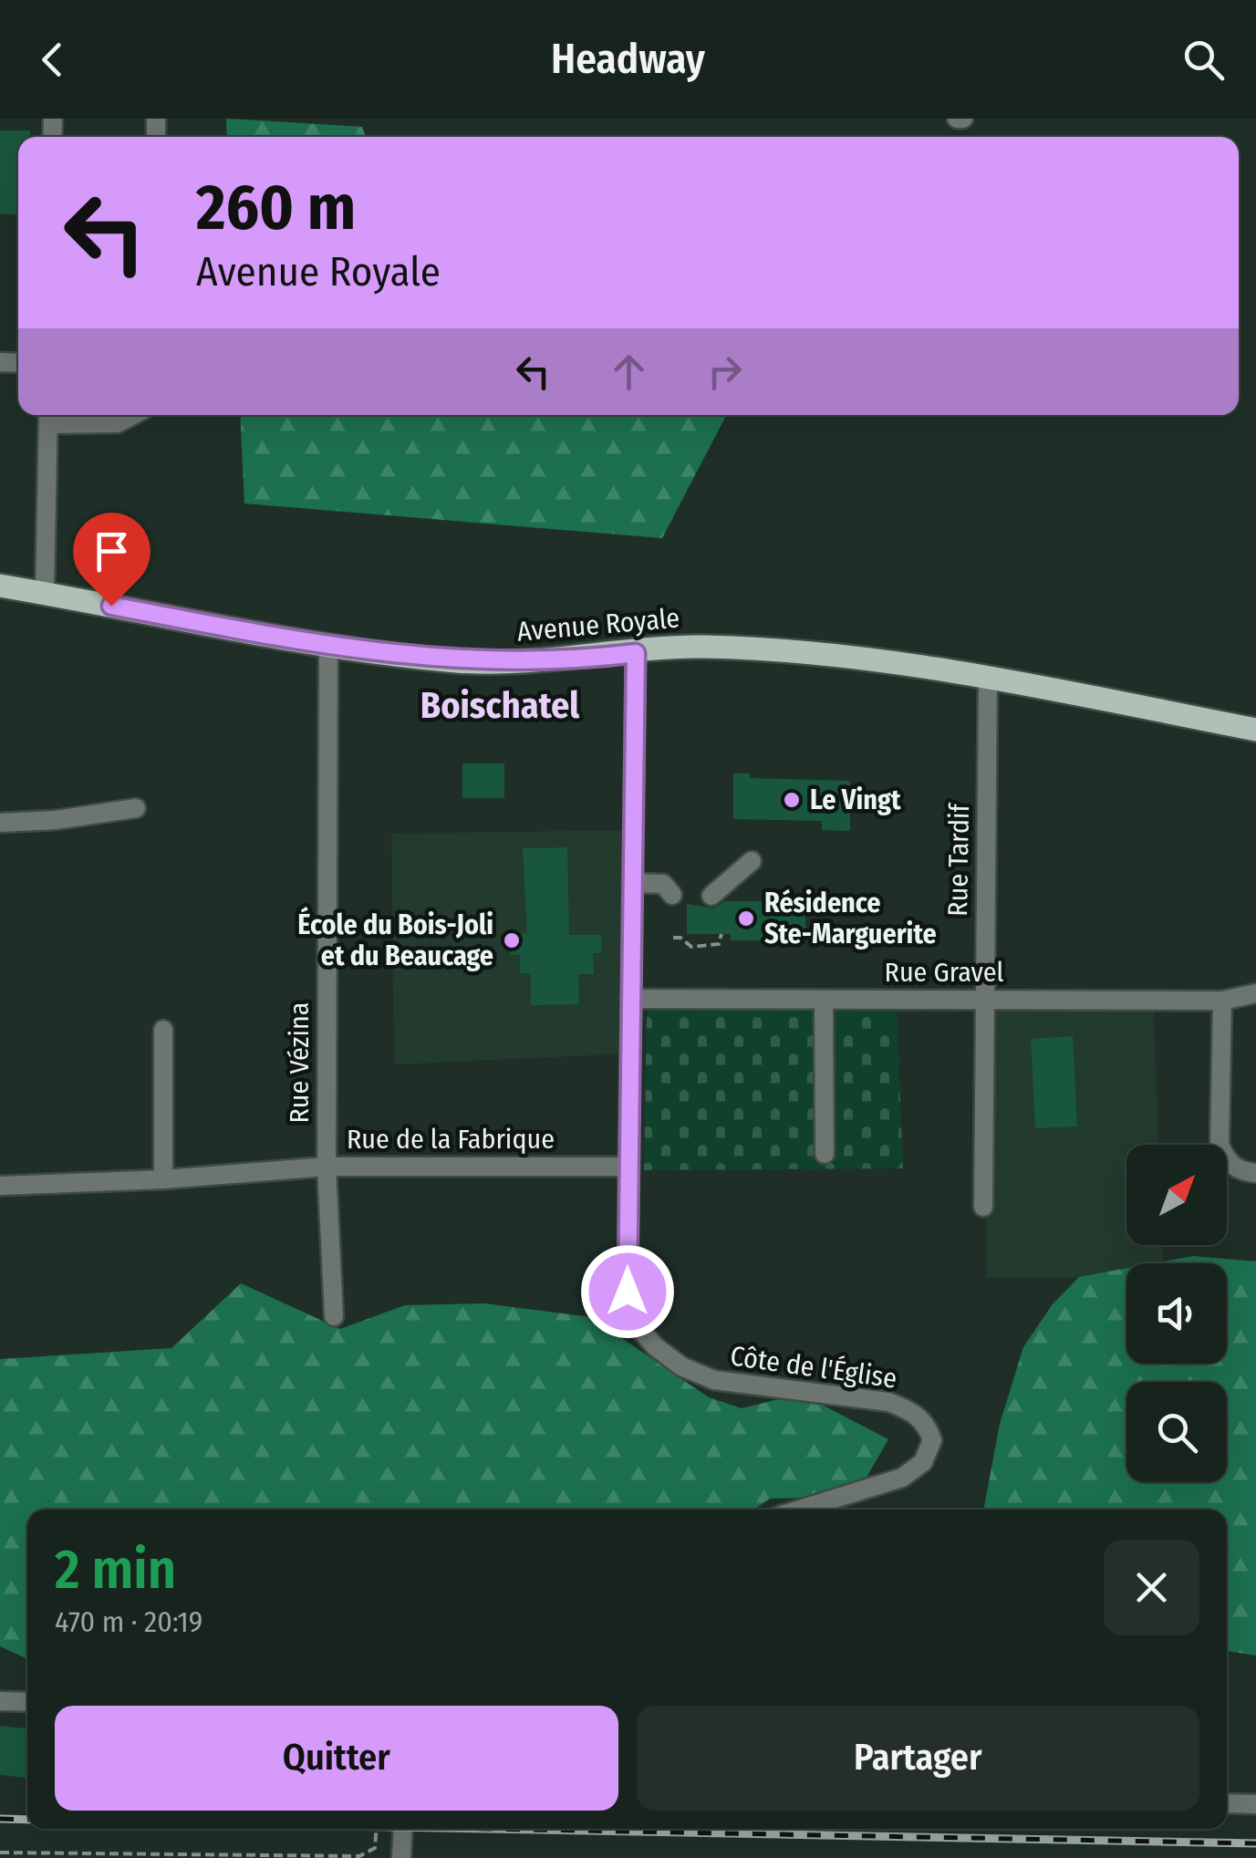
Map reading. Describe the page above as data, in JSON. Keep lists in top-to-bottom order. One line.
{"streets":{"main road":["Avenue Royale"],"street":["Rue Tardif","Rue Gravel","Rue Vézina","Rue de la Fabrique","Côte de l'Église"]},"crossings":[["Avenue Royale","Rue Tardif"],["Avenue Royale","Rue Vézina"],["Avenue Royale","Côte de l'Église"],["Rue Tardif","Rue Gravel"],["Rue Gravel","Côte de l'Église"],["Rue Vézina","Rue de la Fabrique"],["Rue de la Fabrique","Côte de l'Église"]],"districts":["Boischatel"],"places":["Le Vingt","Résidence Ste-Marguerite","École du Bois-Joli et du Beaucage"],"north":"top right","page":{"header":"Headway","turn":["260 m","Avenue Royale"],"heading":["2 min","470 m · 20:19"],"buttons":["Quitter","Partager"]}}
